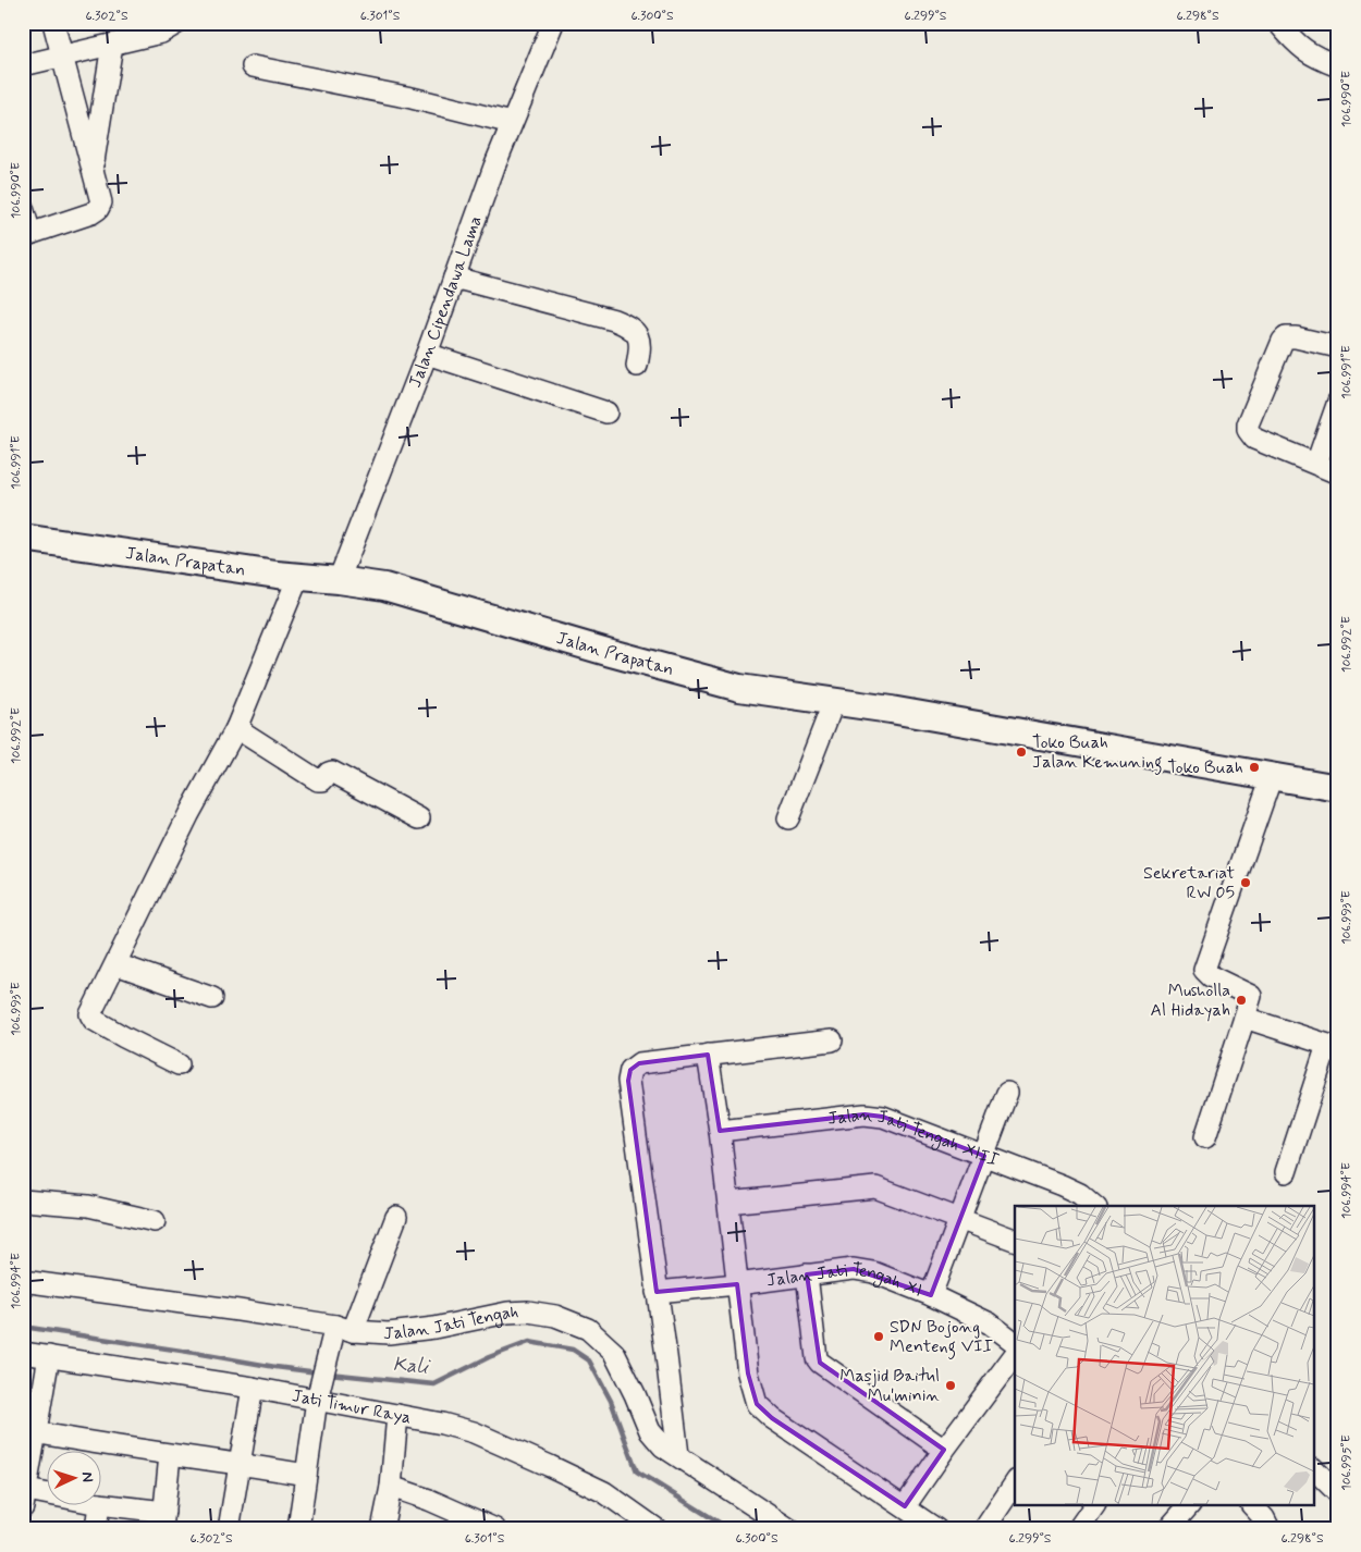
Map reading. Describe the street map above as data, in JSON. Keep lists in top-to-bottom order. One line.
{"streets":{"main road":["Jalan Prapatan"],"street":["Jalan Cipendawa Lama","Jalan Jati Tengah XIII","Jalan Jati Tengah XI","Jalan Jati Tengah","Jati Timur Raya"]},"crossings":[["Jalan Cipendawa Lama","Jalan Prapatan"]],"water":["Kali"],"places":["Toko Buah Jalan Kemuning","Toko Buah","Sekretariat RW 05","Musholla Al Hidayah","SDN Bojong Menteng VII","Masjid Baitul Mu'minin"],"north":"right","coordinates":["6.302°S","6.301°S","6.300°S","6.299°S","6.298°S","106.990°E","106.991°E","106.992°E","106.993°E","106.994°E","106.995°E"]}
